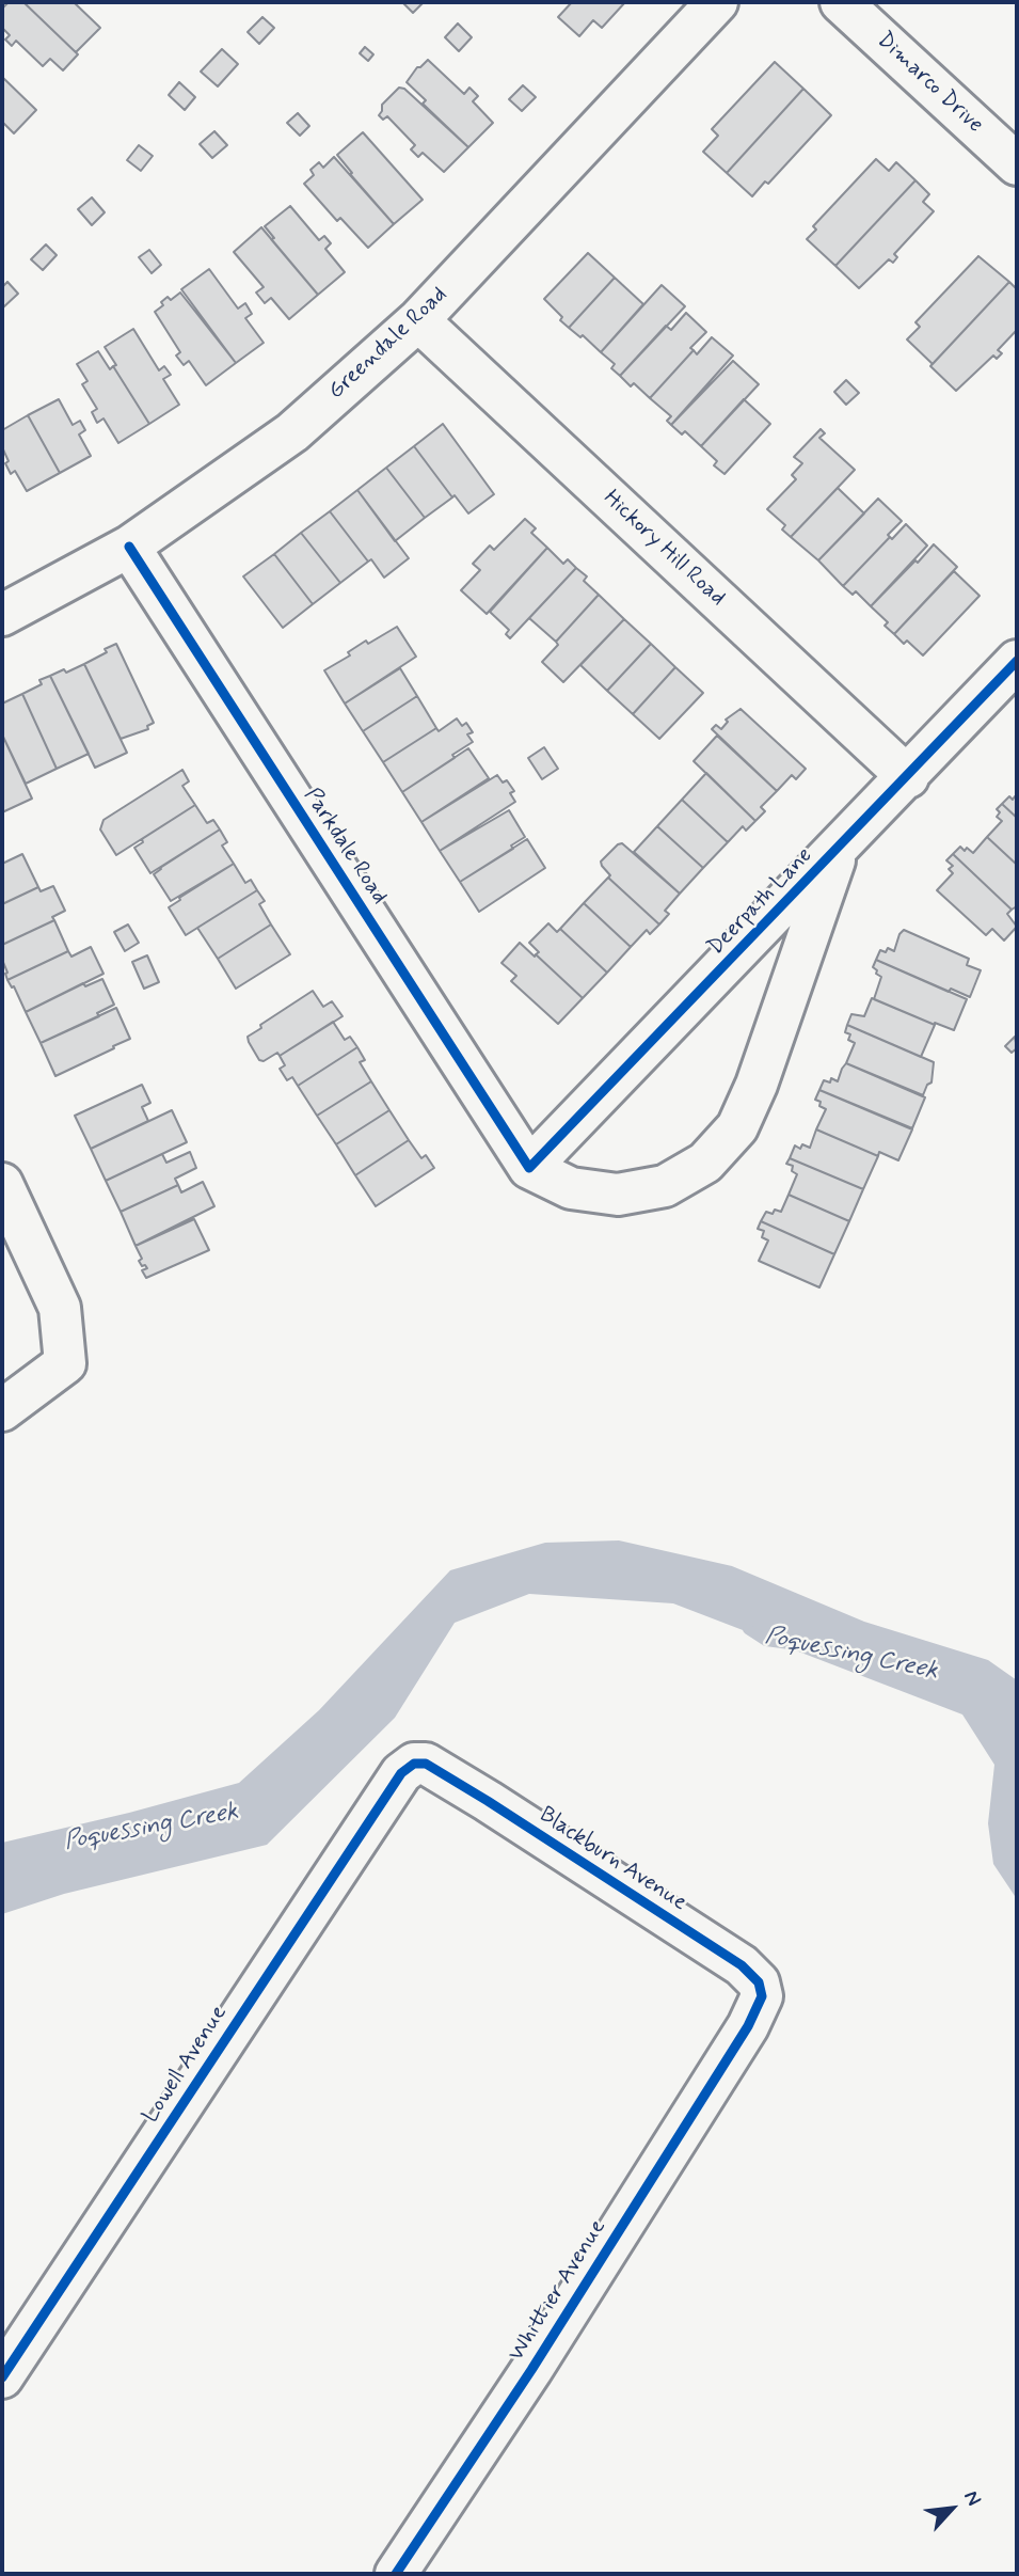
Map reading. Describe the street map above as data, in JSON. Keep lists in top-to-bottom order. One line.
{"streets":{"street":["Dimarco Drive","Greendale Road","Hickory Hill Road","Parkdale Road","Deerpath Lane","Blackburn Avenue","Lowell Avenue","Whittier Avenue"]},"crossings":[["Greendale Road","Hickory Hill Road"],["Greendale Road","Parkdale Road"],["Hickory Hill Road","Deerpath Lane"],["Parkdale Road","Deerpath Lane"],["Blackburn Avenue","Lowell Avenue"],["Blackburn Avenue","Whittier Avenue"]],"water":["Poquessing Creek"],"north":"top right"}
